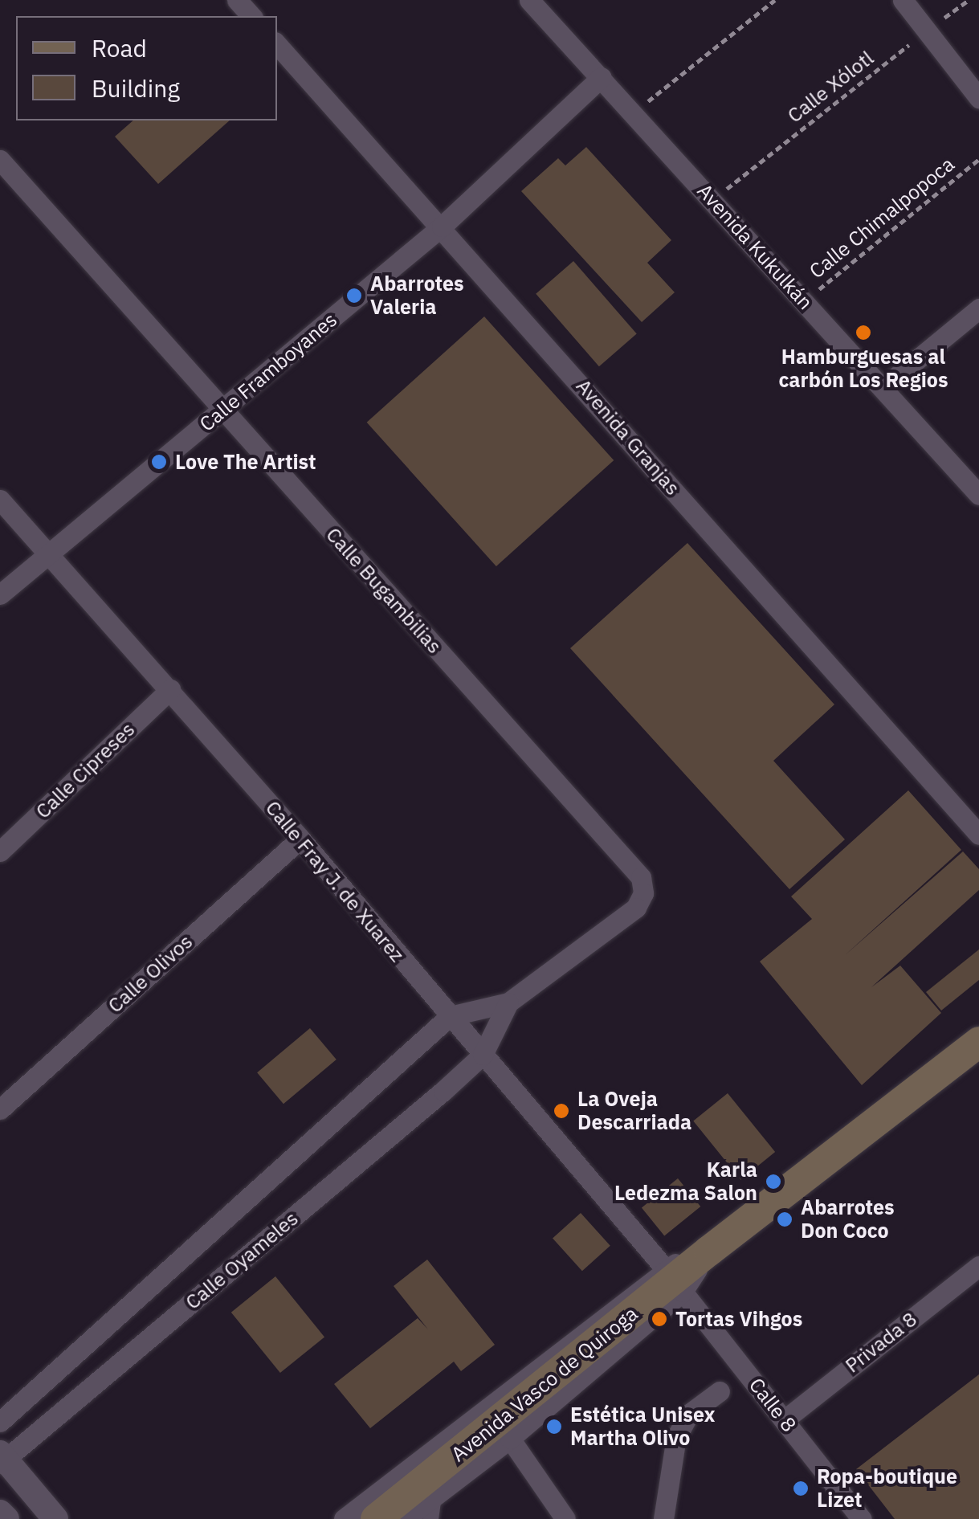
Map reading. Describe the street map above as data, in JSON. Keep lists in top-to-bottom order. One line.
{"streets":{"main road":["Avenida Vasco de Quiroga"],"street":["Avenida Kukulkán","Calle Framboyanes","Avenida Granjas","Calle Bugambilias","Calle Cipreses","Calle Fray J. de Xuarez","Calle Olivos","Calle Oyameles","Privada 8","Calle 8"],"path":["Calle Xólotl","Calle Chimalpopoca"]},"crossings":[["Calle Xólotl","Avenida Kukulkán"],["Calle Chimalpopoca","Avenida Kukulkán"],["Avenida Kukulkán","Calle Framboyanes"],["Calle Framboyanes","Avenida Granjas"],["Calle Framboyanes","Calle Bugambilias"],["Calle Framboyanes","Calle Fray J. de Xuarez"],["Calle Bugambilias","Calle Fray J. de Xuarez"],["Calle Bugambilias","Calle Oyameles"],["Calle Cipreses","Calle Fray J. de Xuarez"],["Calle Fray J. de Xuarez","Calle Olivos"],["Calle Fray J. de Xuarez","Calle Oyameles"],["Privada 8","Calle 8"]],"places":["Abarrotes Valeria","Hamburguesas al carbón Los Regios","Love The Artist","La Oveja Descarriada","Karla Ledezma Salon","Abarrotes Don Coco","Tortas Vihgos","Estética Unisex Martha Olivo","Ropa-boutique Lizet"],"legend":["Road","Building"]}
